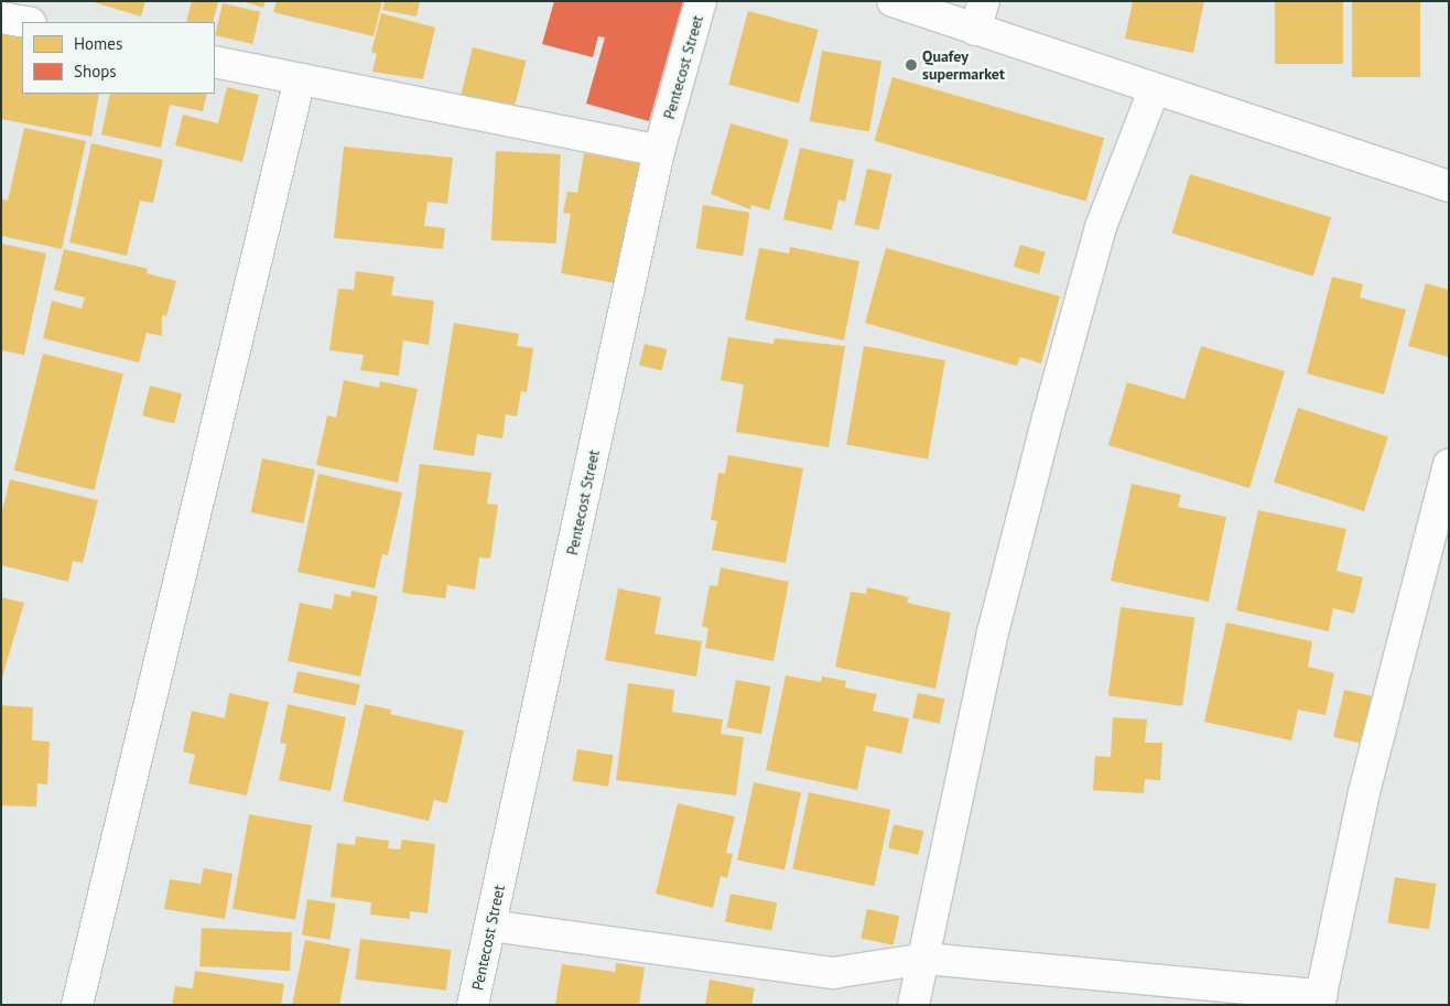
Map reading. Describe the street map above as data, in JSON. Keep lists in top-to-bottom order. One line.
{"streets":{"street":["Pentecost Street"]},"places":["Quafey supermarket"],"legend":["Homes","Shops"]}
